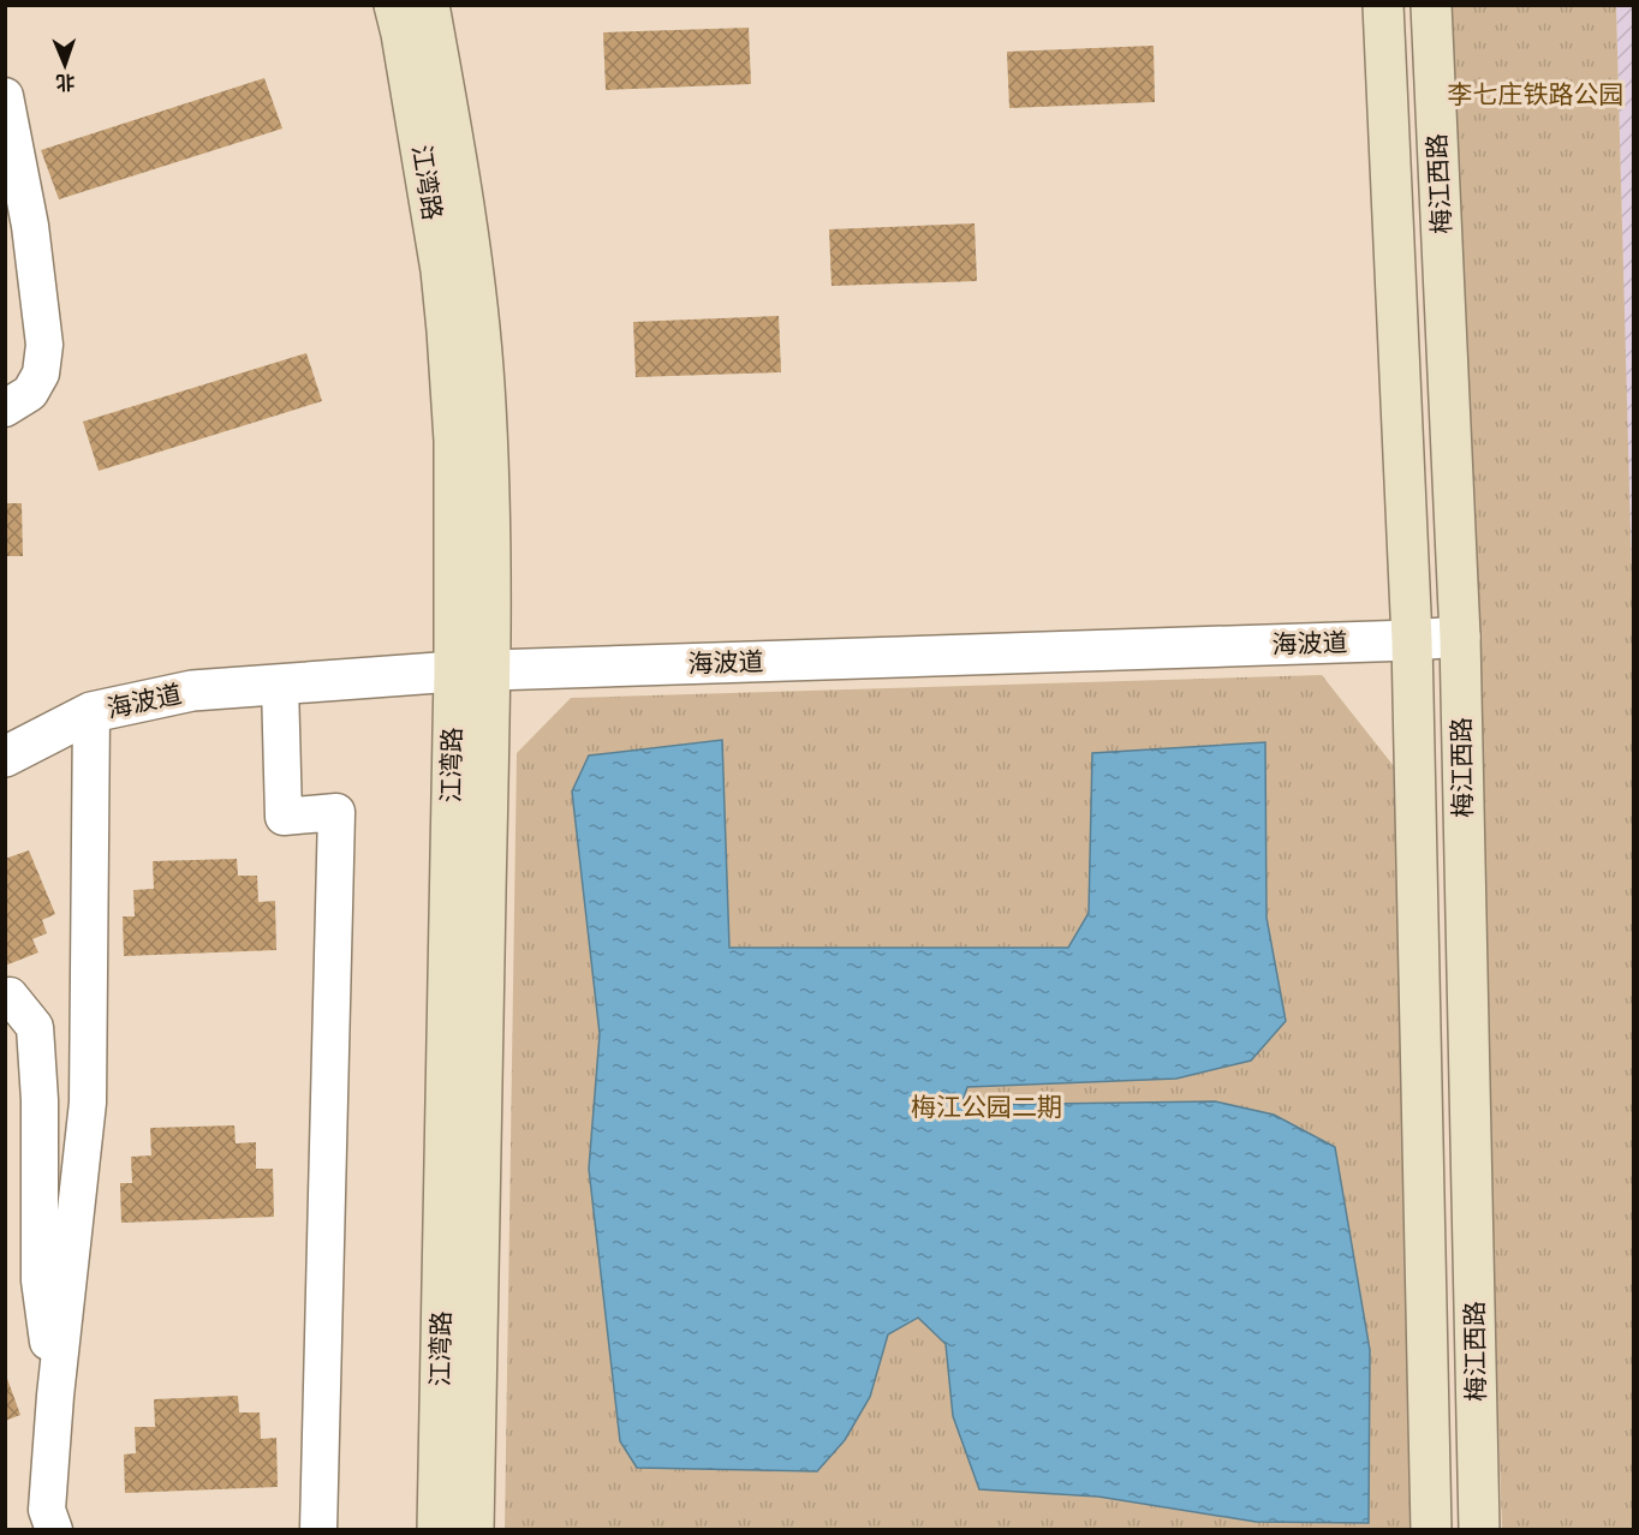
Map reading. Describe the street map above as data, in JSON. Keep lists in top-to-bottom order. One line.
{"streets":{"main road":["江湾路","梅江西路"],"street":["海波道"]},"crossings":[["江湾路","海波道"],["梅江西路","海波道"]],"parks":["李七庄铁路公园","梅江公园二期"],"north":"bottom"}
